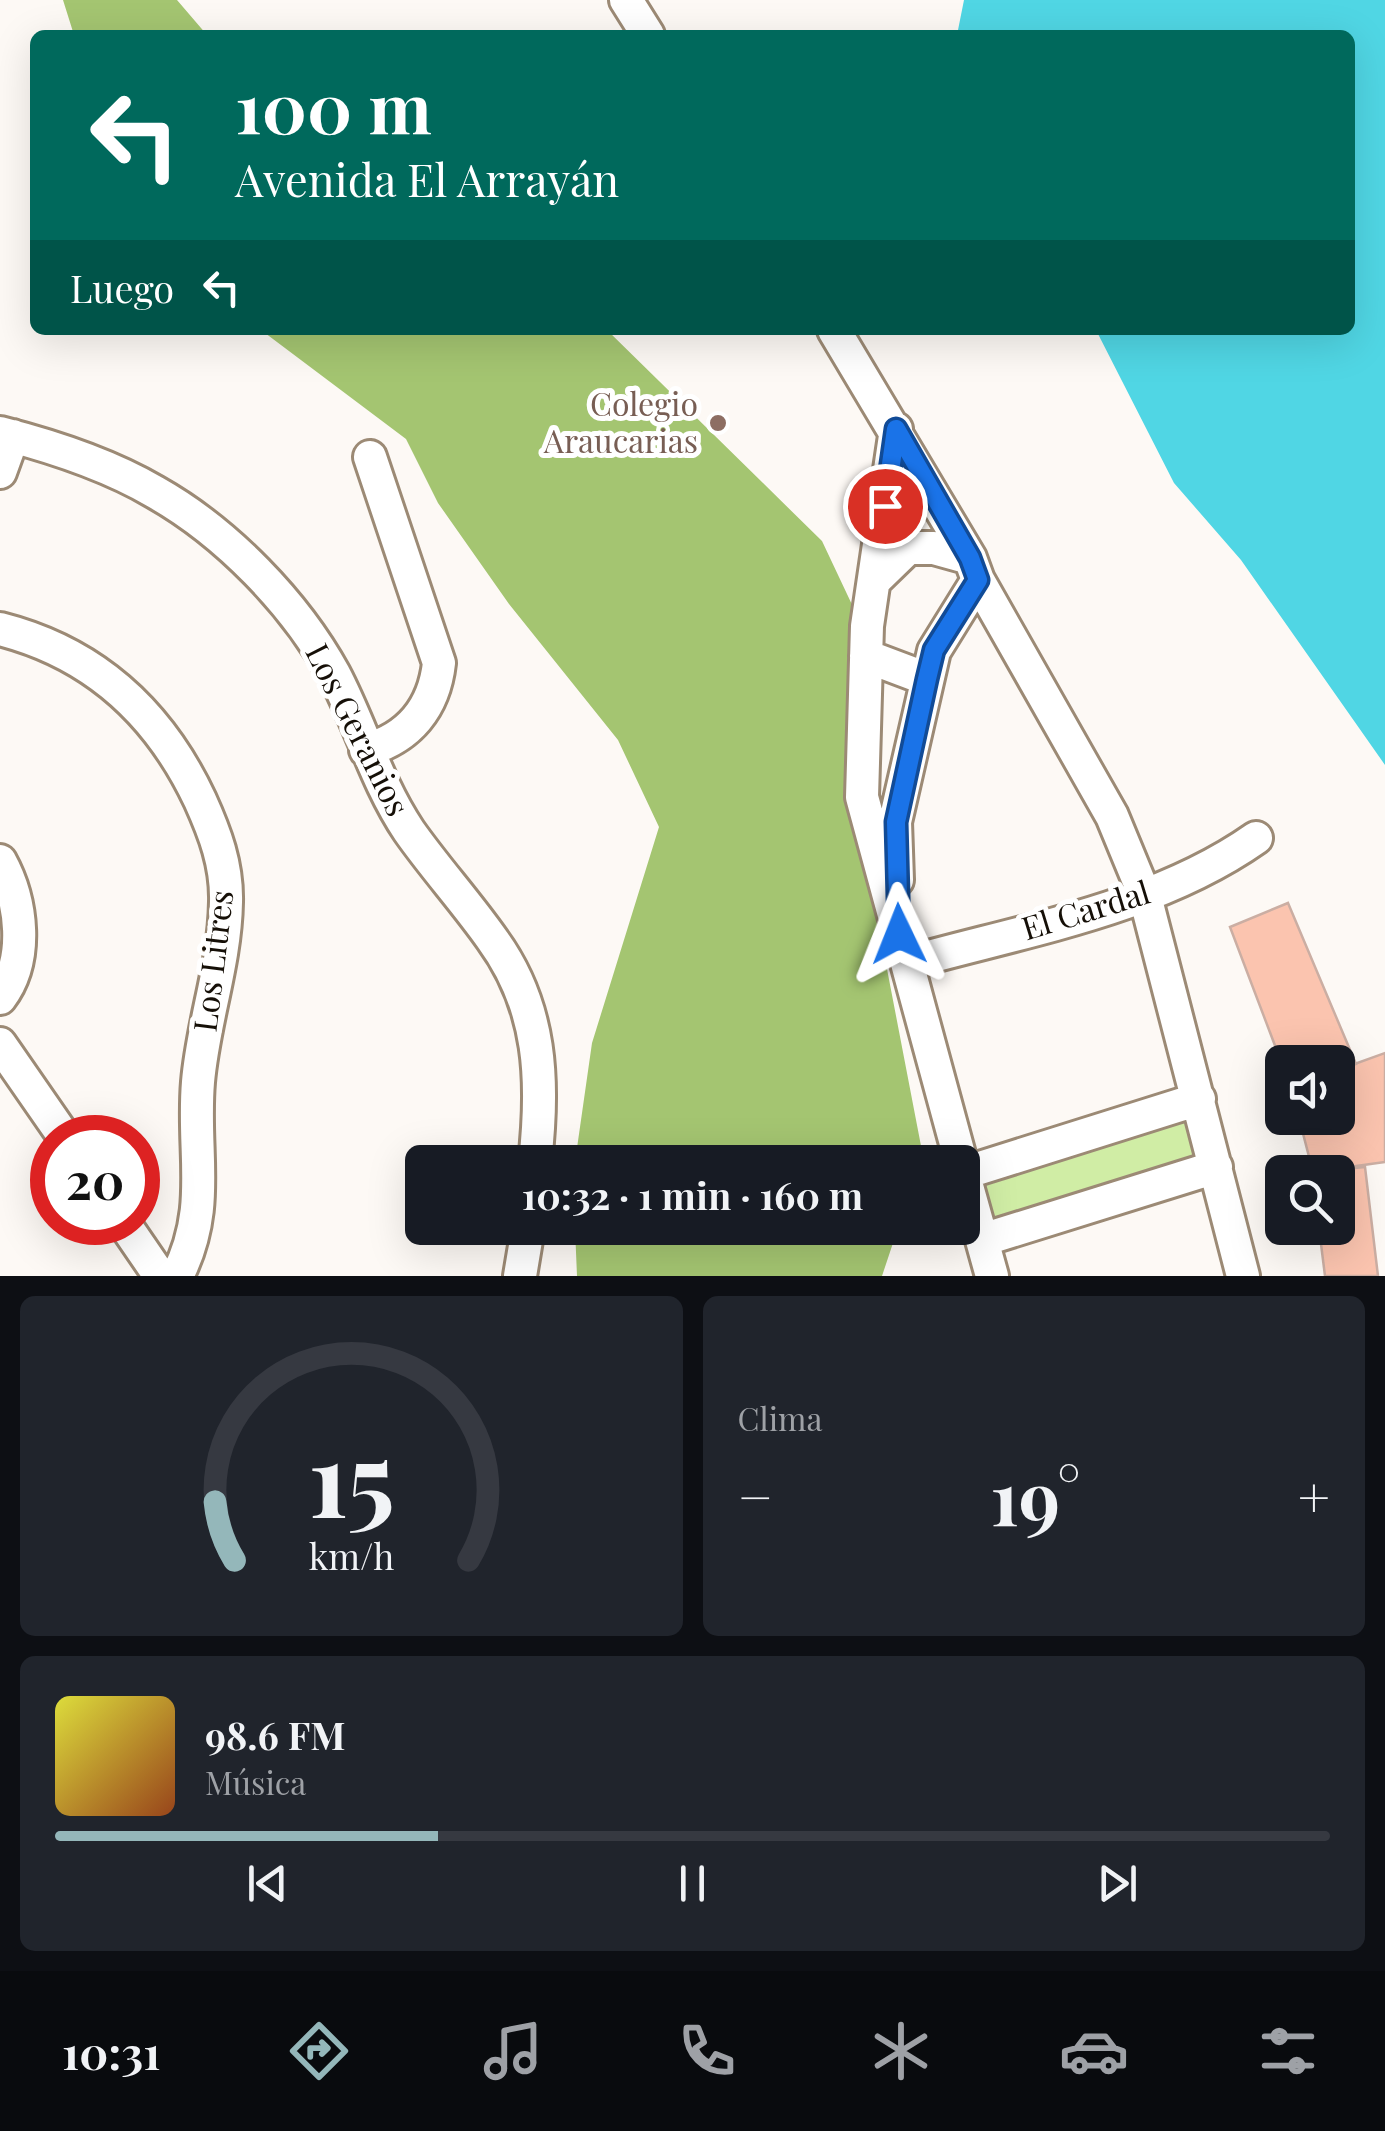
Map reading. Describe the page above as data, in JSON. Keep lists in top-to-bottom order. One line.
{"streets":{"street":["Los Geranios","El Cardal","Los Litres"]},"places":["Colegio Araucarias"],"page":{"turn":["100 m","Avenida El Arrayán"],"then":"Luego","limit":"20","trip":"10:32 · 1 min · 160 m","tile":"Clima","heat":["−","19°","+"],"song":["98.6 FM","Música"],"tabs":"10:31","gauge":["15","km/h"]}}
